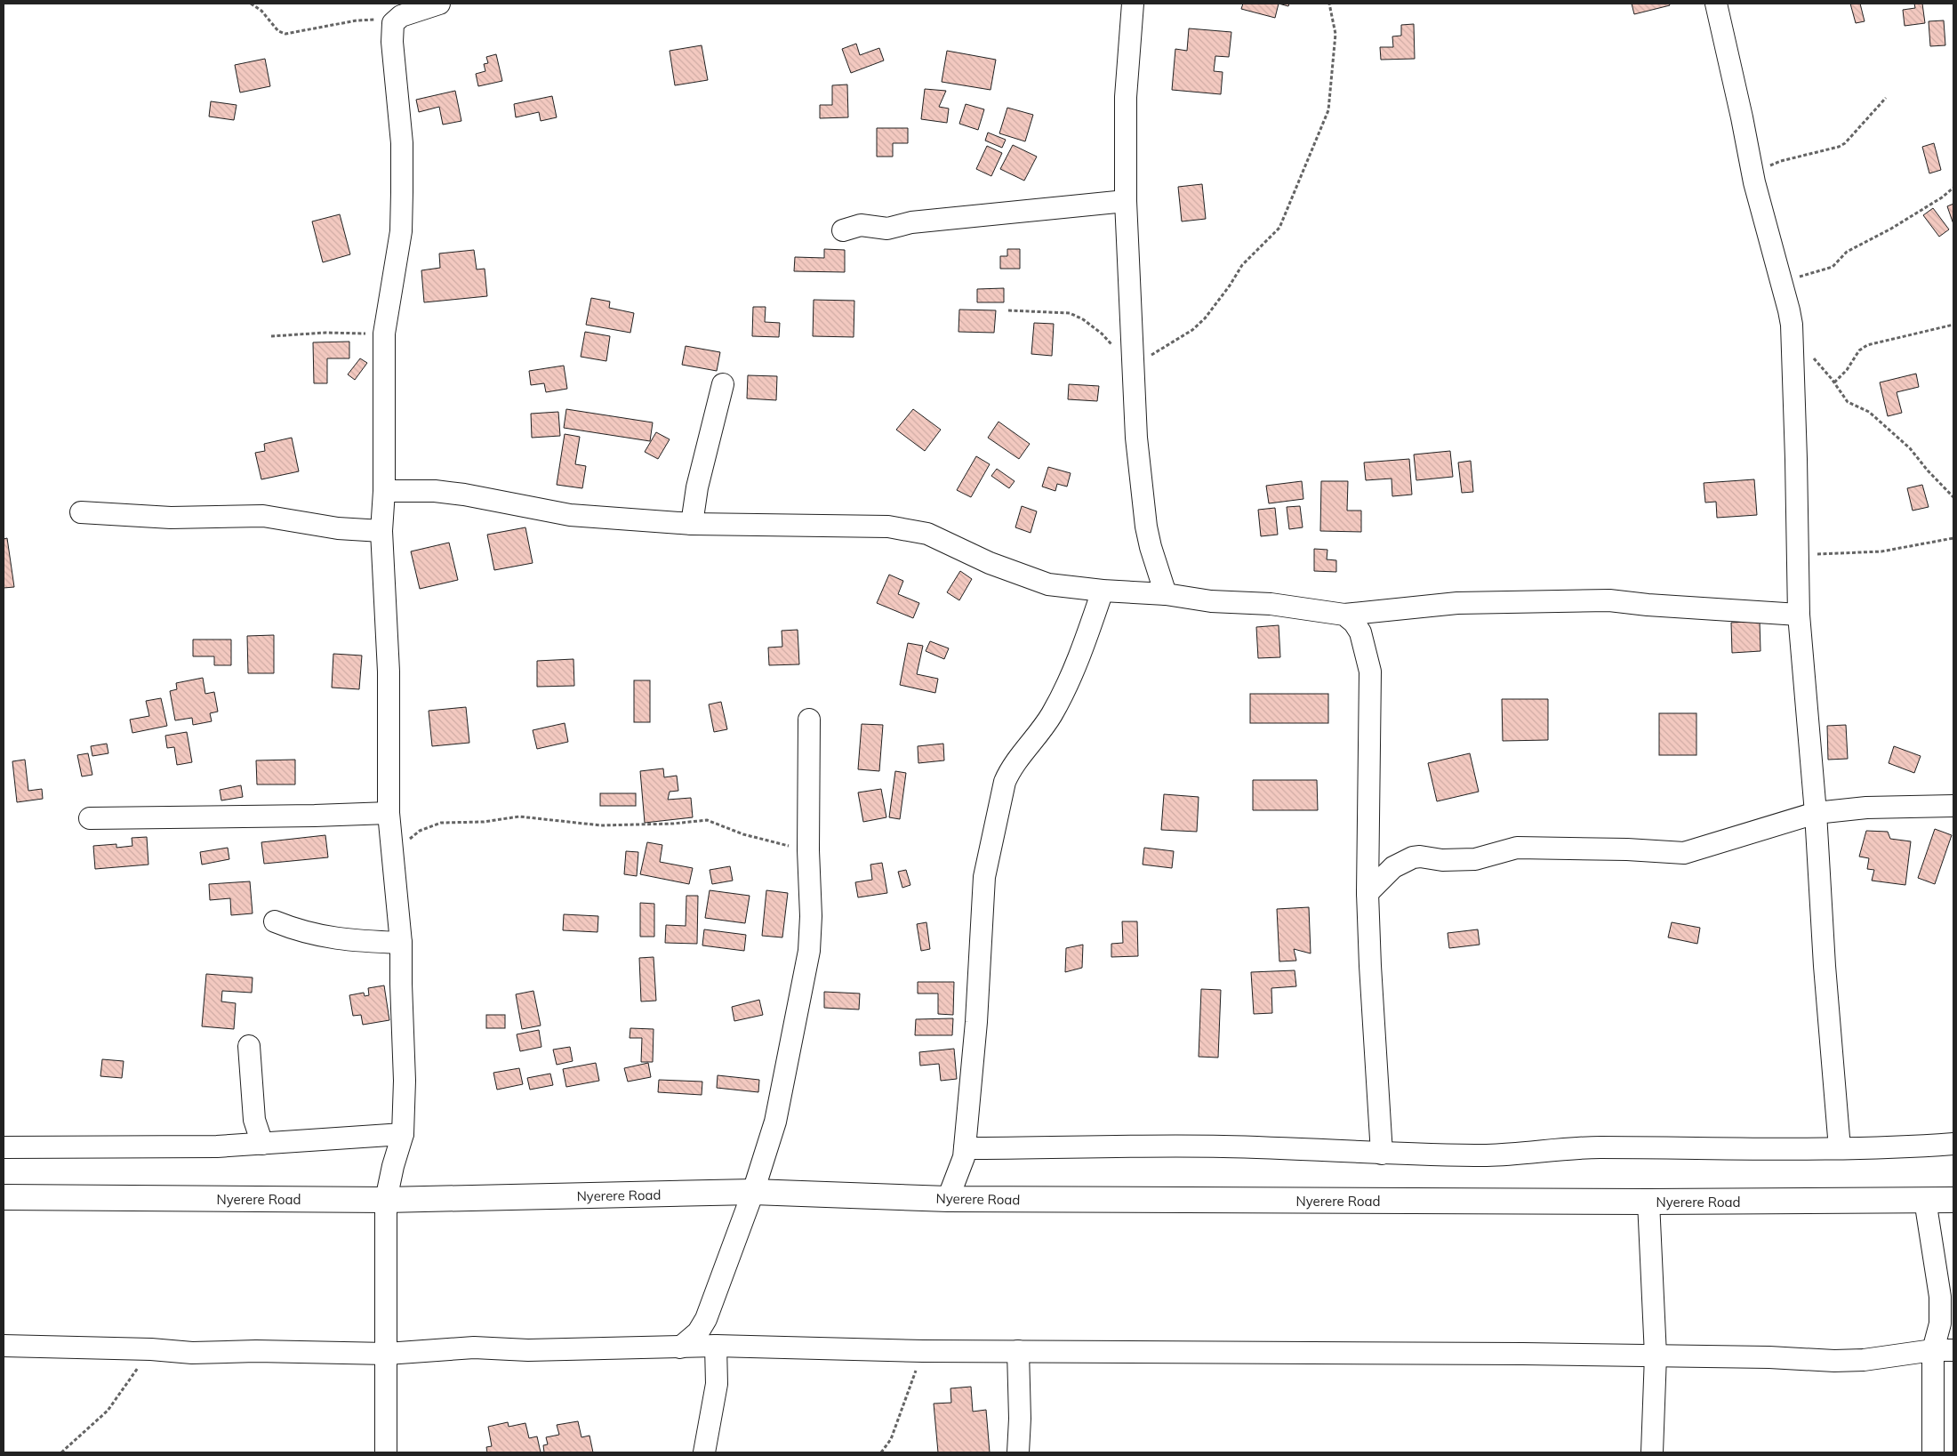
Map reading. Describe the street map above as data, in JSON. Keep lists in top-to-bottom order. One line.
{"streets":{"highway":["Nyerere Road"]}}
